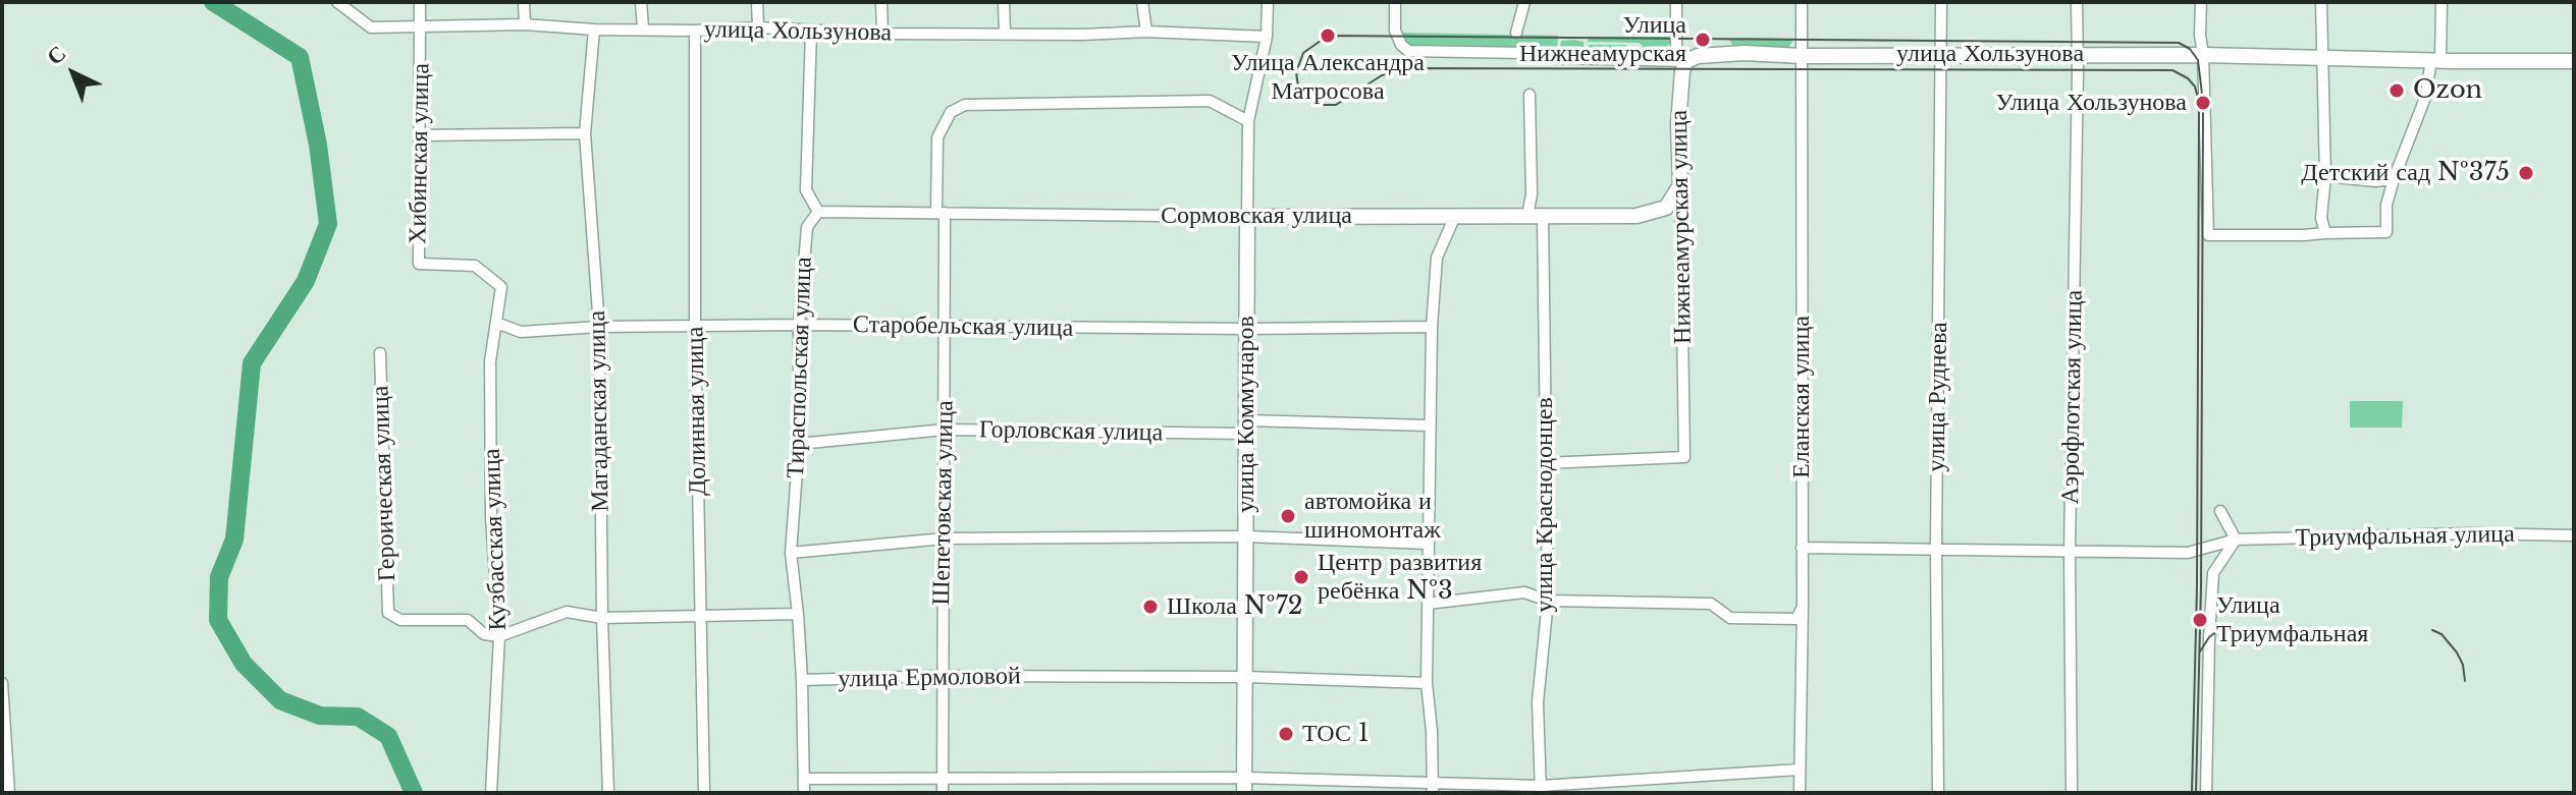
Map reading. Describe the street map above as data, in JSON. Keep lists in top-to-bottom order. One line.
{"streets":{"street":["улица Хользунова","Хибинская улица","Сормовская улица","Нижнеамурская улица","Старобельская улица","Тираспольская улица","Еланская улица","улица Руднева","Аэрофлотская улица","Магаданская улица","Долинная улица","улица Коммунаров","Горловская улица","Героическая улица","Шепетовская улица","улица Краснодонцев","Триумфальная улица","Кузбасская улица","улица Ермоловой"]},"crossings":[["улица Хользунова","Хибинская улица"],["улица Хользунова","Нижнеамурская улица"],["улица Хользунова","Еланская улица"],["улица Хользунова","улица Руднева"],["улица Хользунова","Аэрофлотская улица"],["улица Хользунова","Магаданская улица"],["улица Хользунова","Долинная улица"],["улица Хользунова","улица Коммунаров"],["Хибинская улица","Кузбасская улица"],["Сормовская улица","Нижнеамурская улица"],["Сормовская улица","Тираспольская улица"],["Сормовская улица","улица Коммунаров"],["Сормовская улица","Шепетовская улица"],["Сормовская улица","улица Краснодонцев"],["Нижнеамурская улица","улица Краснодонцев"],["Старобельская улица","Тираспольская улица"],["Старобельская улица","Магаданская улица"],["Старобельская улица","Долинная улица"],["Старобельская улица","улица Коммунаров"],["Старобельская улица","Шепетовская улица"],["Старобельская улица","Кузбасская улица"],["Тираспольская улица","Горловская улица"],["Тираспольская улица","улица Ермоловой"],["Еланская улица","Триумфальная улица"],["улица Руднева","Триумфальная улица"],["Аэрофлотская улица","Триумфальная улица"],["улица Коммунаров","Горловская улица"],["улица Коммунаров","Шепетовская улица"],["улица Коммунаров","улица Ермоловой"],["Горловская улица","Шепетовская улица"],["Героическая улица","Кузбасская улица"],["Шепетовская улица","улица Ермоловой"]],"places":["Улица Александра Матросова","Улица Нижнеамурская","Ozon","Улица Хользунова","Детский сад №375","автомойка и шиномонтаж","Центр развития ребёнка №3","Школа №72","Улица Триумфальная","ТОС 1"],"north":"top left"}
